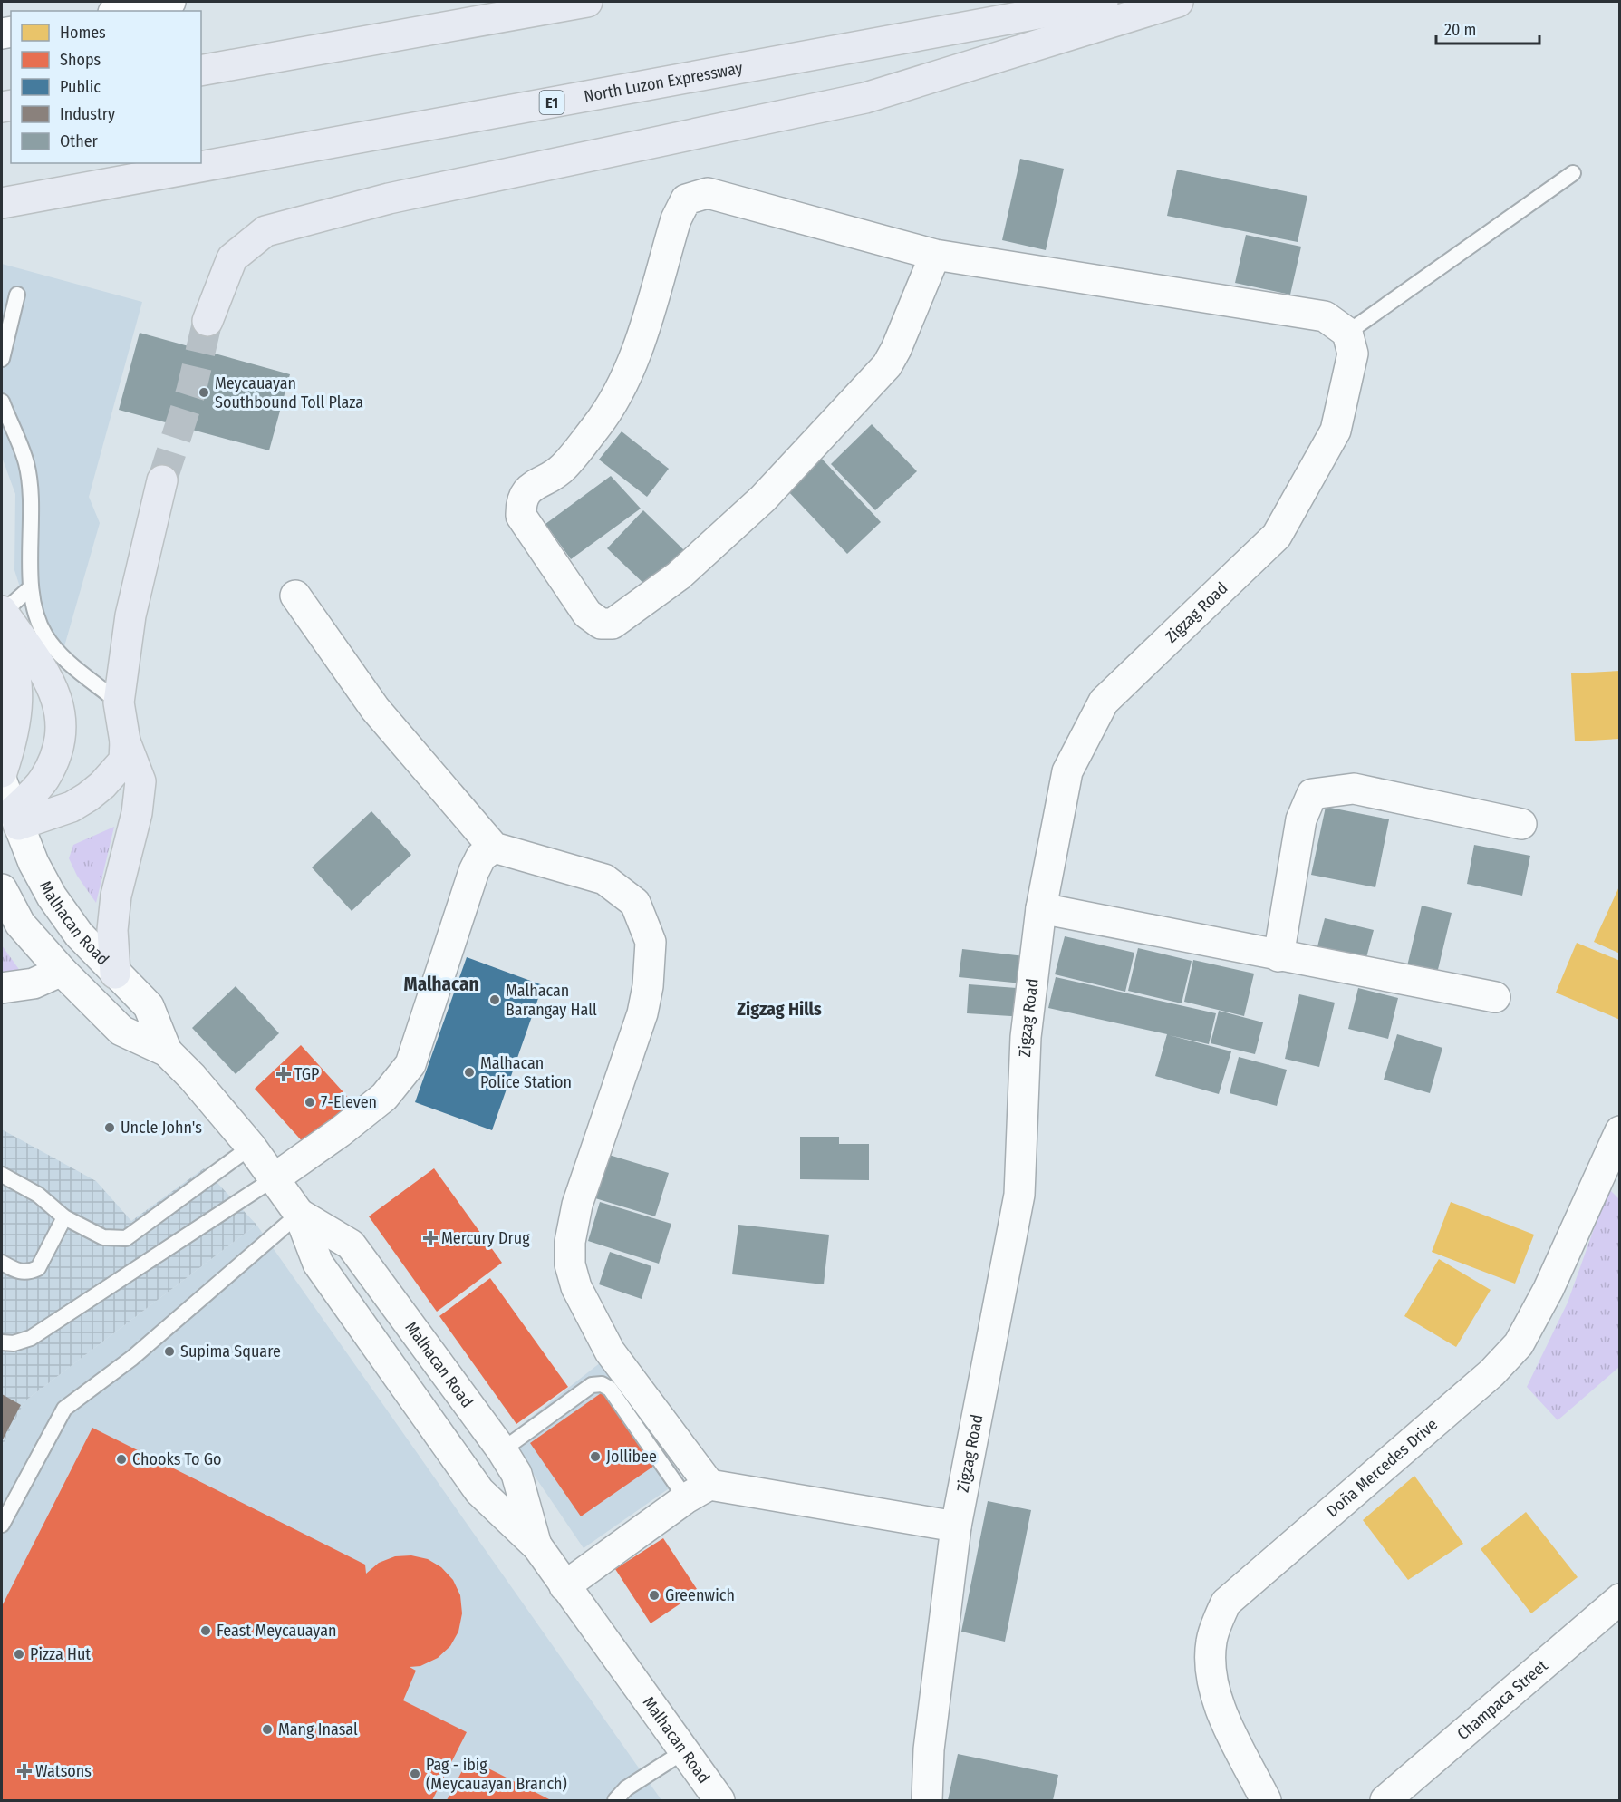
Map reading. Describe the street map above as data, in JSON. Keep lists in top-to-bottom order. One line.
{"streets":{"highway":["North Luzon Expressway","E1"],"street":["Zigzag Road","Malhacan Road","Doña Mercedes Drive","Champaca Street"]},"districts":["Malhacan","Zigzag Hills"],"places":{"other":["Meycauayan Southbound Toll Plaza","Malhacan Barangay Hall","Malhacan Police Station","7-Eleven","Uncle John's","Supima Square","Jollibee","Chooks To Go","Greenwich","Feast Meycauayan","Pizza Hut","Mang Inasal","Pag - ibig (Meycauayan Branch)"],"health":["TGP","Mercury Drug","Watsons"]},"legend":["Homes","Shops","Public","Industry","Other"],"scale_bar":"20 m"}
